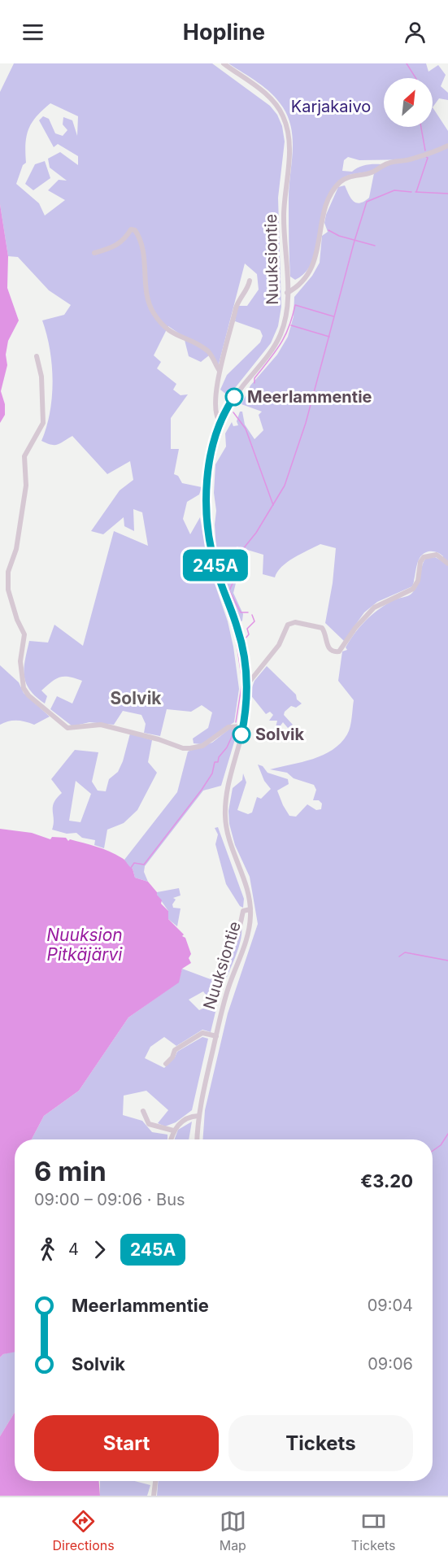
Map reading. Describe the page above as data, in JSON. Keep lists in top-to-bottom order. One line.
{"streets":{"street":["Nuuksiontie"]},"districts":["Solvik"],"water":["Nuuksion Pitkäjärvi"],"parks":["Karjakaivo"],"places":["Meerlammentie","Solvik"],"lines":["bus line 245A"],"north":"top right","page":{"header":"Hopline","on_map":"245A","heading":["6 min","09:00 – 09:06 · Bus","€3.20"],"legs":["4","245A"],"list":[{"name":"Meerlammentie","value":"09:04"},{"name":"Solvik","value":"09:06"}],"buttons":["Start","Tickets"],"tabs":["Directions","Map","Tickets"]}}
